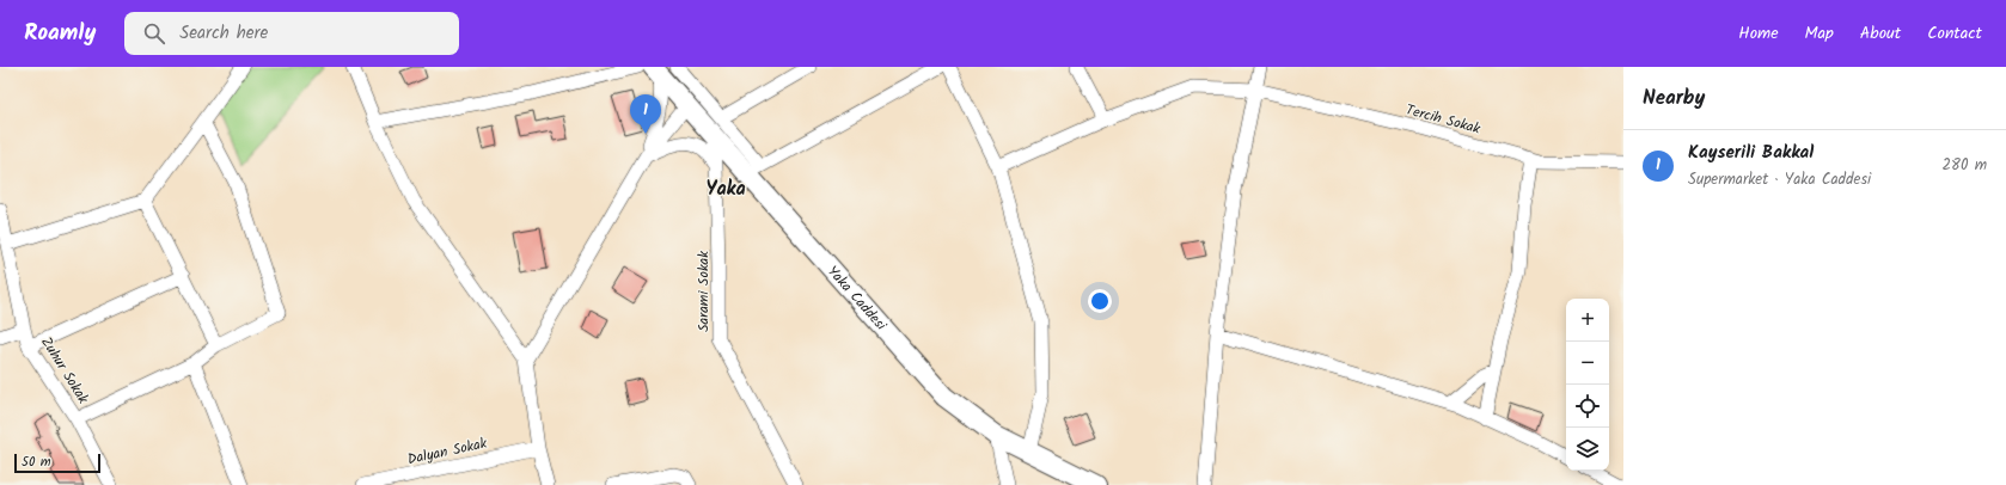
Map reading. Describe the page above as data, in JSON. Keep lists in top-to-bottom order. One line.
{"streets":{"street":["Tercih Sokak","Sarami Sokak","Yaka Caddesi","Zuhur Sokak","Dalyan Sokak"]},"crossings":[["Sarami Sokak","Yaka Caddesi"]],"districts":["Yaka"],"scale_bar":"50 m","page":{"header":"Roamly","search":"Search here","nav":["Home","Map","About","Contact"],"heading":"Nearby","pins":"1","list":[{"mark":"1","name":"Kayserili Bakkal","note":"Supermarket · Yaka Caddesi","value":"280 m"}],"map_buttons":["+","−"],"scale":"50 m"}}
